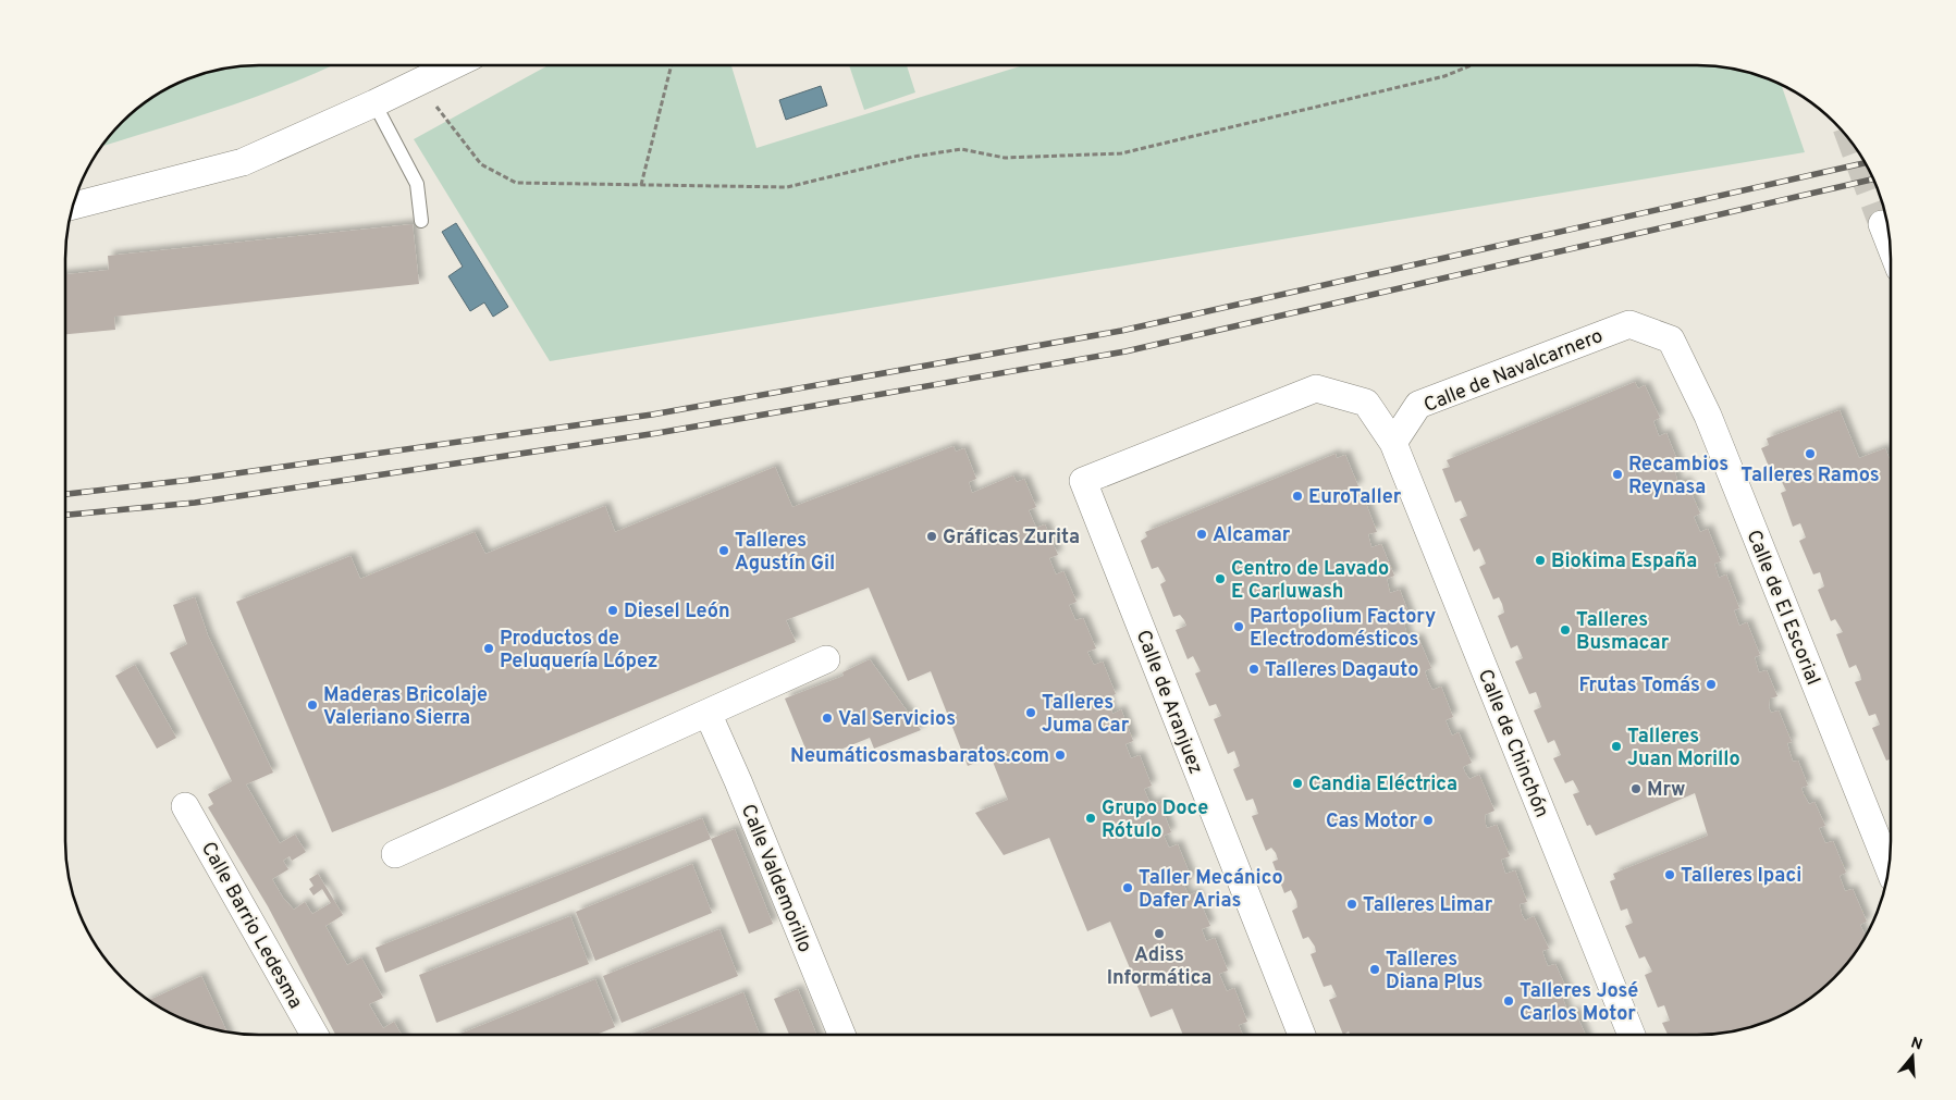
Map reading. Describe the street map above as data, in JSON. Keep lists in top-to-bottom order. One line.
{"streets":{"street":["Calle de Navalcarnero","Calle de El Escorial","Calle de Aranjuez","Calle de Chinchón","Calle Valdemorillo","Calle Barrio Ledesma"]},"crossings":[["Calle de Navalcarnero","Calle de El Escorial"],["Calle de Navalcarnero","Calle de Aranjuez"],["Calle de Navalcarnero","Calle de Chinchón"],["Calle de Aranjuez","Calle de Chinchón"]],"places":["Talleres Ramos","Recambios Reynasa","EuroTaller","Alcamar","Gráficas Zurita","Talleres Agustín Gil","Biokima España","Centro de Lavado E Carluwash","Diesel León","Partopolium Factory Electrodomésticos","Talleres Busmacar","Productos de Peluquería López","Talleres Dagauto","Frutas Tomás","Maderas Bricolaje Valeriano Sierra","Talleres Juma Car","Val Servicios","Talleres Juan Morillo","Neumáticosmasbaratos.com","Candia Eléctrica","Mrw","Grupo Doce Rótulo","Cas Motor","Talleres Ipaci","Taller Mecánico Dafer Arias","Talleres Limar","Adiss Informática","Talleres Diana Plus","Talleres José Carlos Motor"],"north":"top"}
